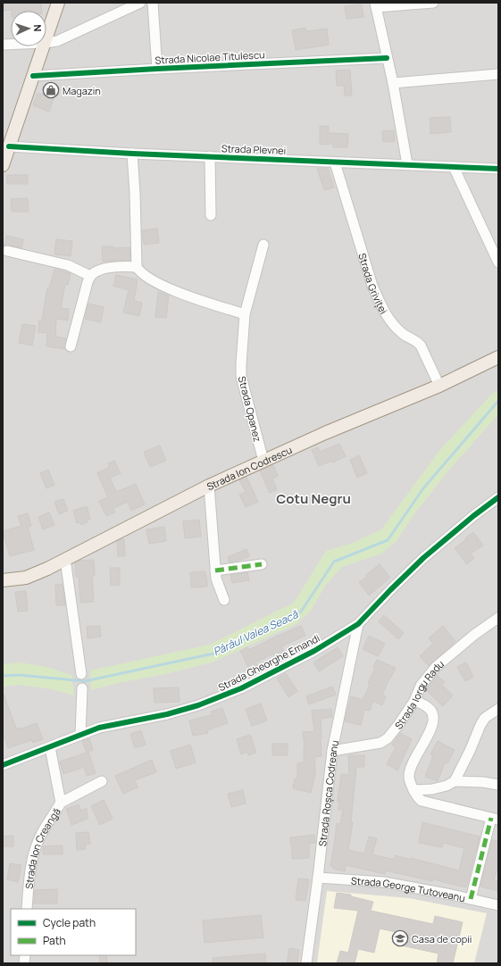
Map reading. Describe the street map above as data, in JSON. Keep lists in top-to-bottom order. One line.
{"streets":{"main road":["Strada Ion Codrescu"],"street":["Strada Nicolae Titulescu","Strada Plevnei","Strada Griviței","Strada Opanez","Strada Gheorghe Emandi","Strada Iorgu Radu","Strada Roșca Codreanu","Strada Ion Creangă","Strada George Tutoveanu"]},"crossings":[["Strada Plevnei","Strada Griviței"],["Strada Griviței","Strada Ion Codrescu"],["Strada Opanez","Strada Ion Codrescu"],["Strada Gheorghe Emandi","Strada Roșca Codreanu"],["Strada Gheorghe Emandi","Strada Ion Creangă"],["Strada Iorgu Radu","Strada Roșca Codreanu"],["Strada Roșca Codreanu","Strada George Tutoveanu"]],"districts":["Cotu Negru"],"water":["Pârâul Valea Seacă"],"places":{"shop":["Magazin"],"school or university":["Casa de copii"]},"legend":["Cycle path","Path"],"north":"right"}
